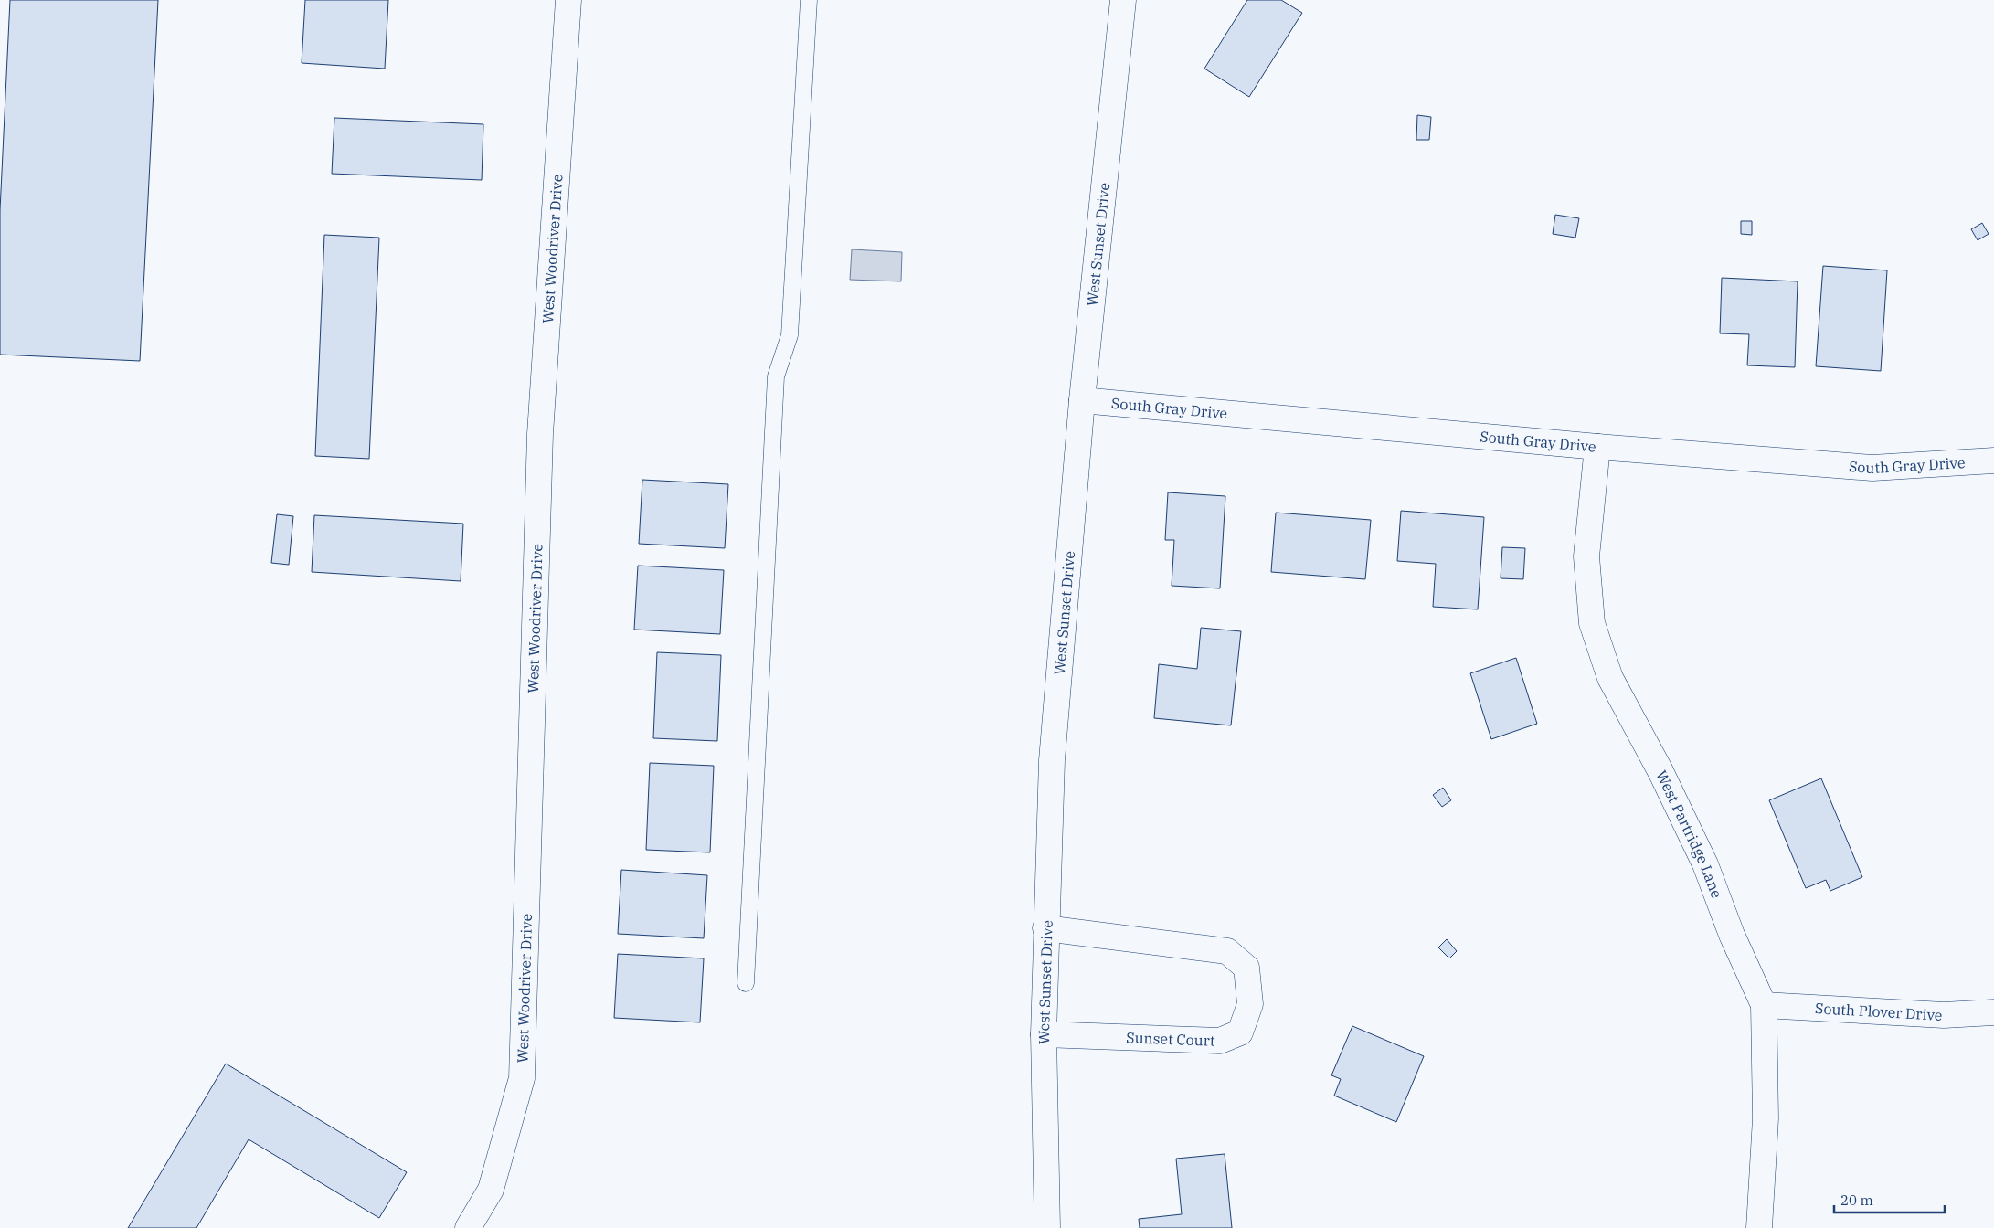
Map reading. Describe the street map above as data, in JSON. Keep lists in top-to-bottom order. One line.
{"streets":{"street":["West Sunset Drive","West Woodriver Drive","South Gray Drive","West Partridge Lane","South Plover Drive","Sunset Court"]},"crossings":[["West Sunset Drive","South Gray Drive"],["West Sunset Drive","Sunset Court"],["South Gray Drive","West Partridge Lane"],["West Partridge Lane","South Plover Drive"]],"scale_bar":"20 m"}
